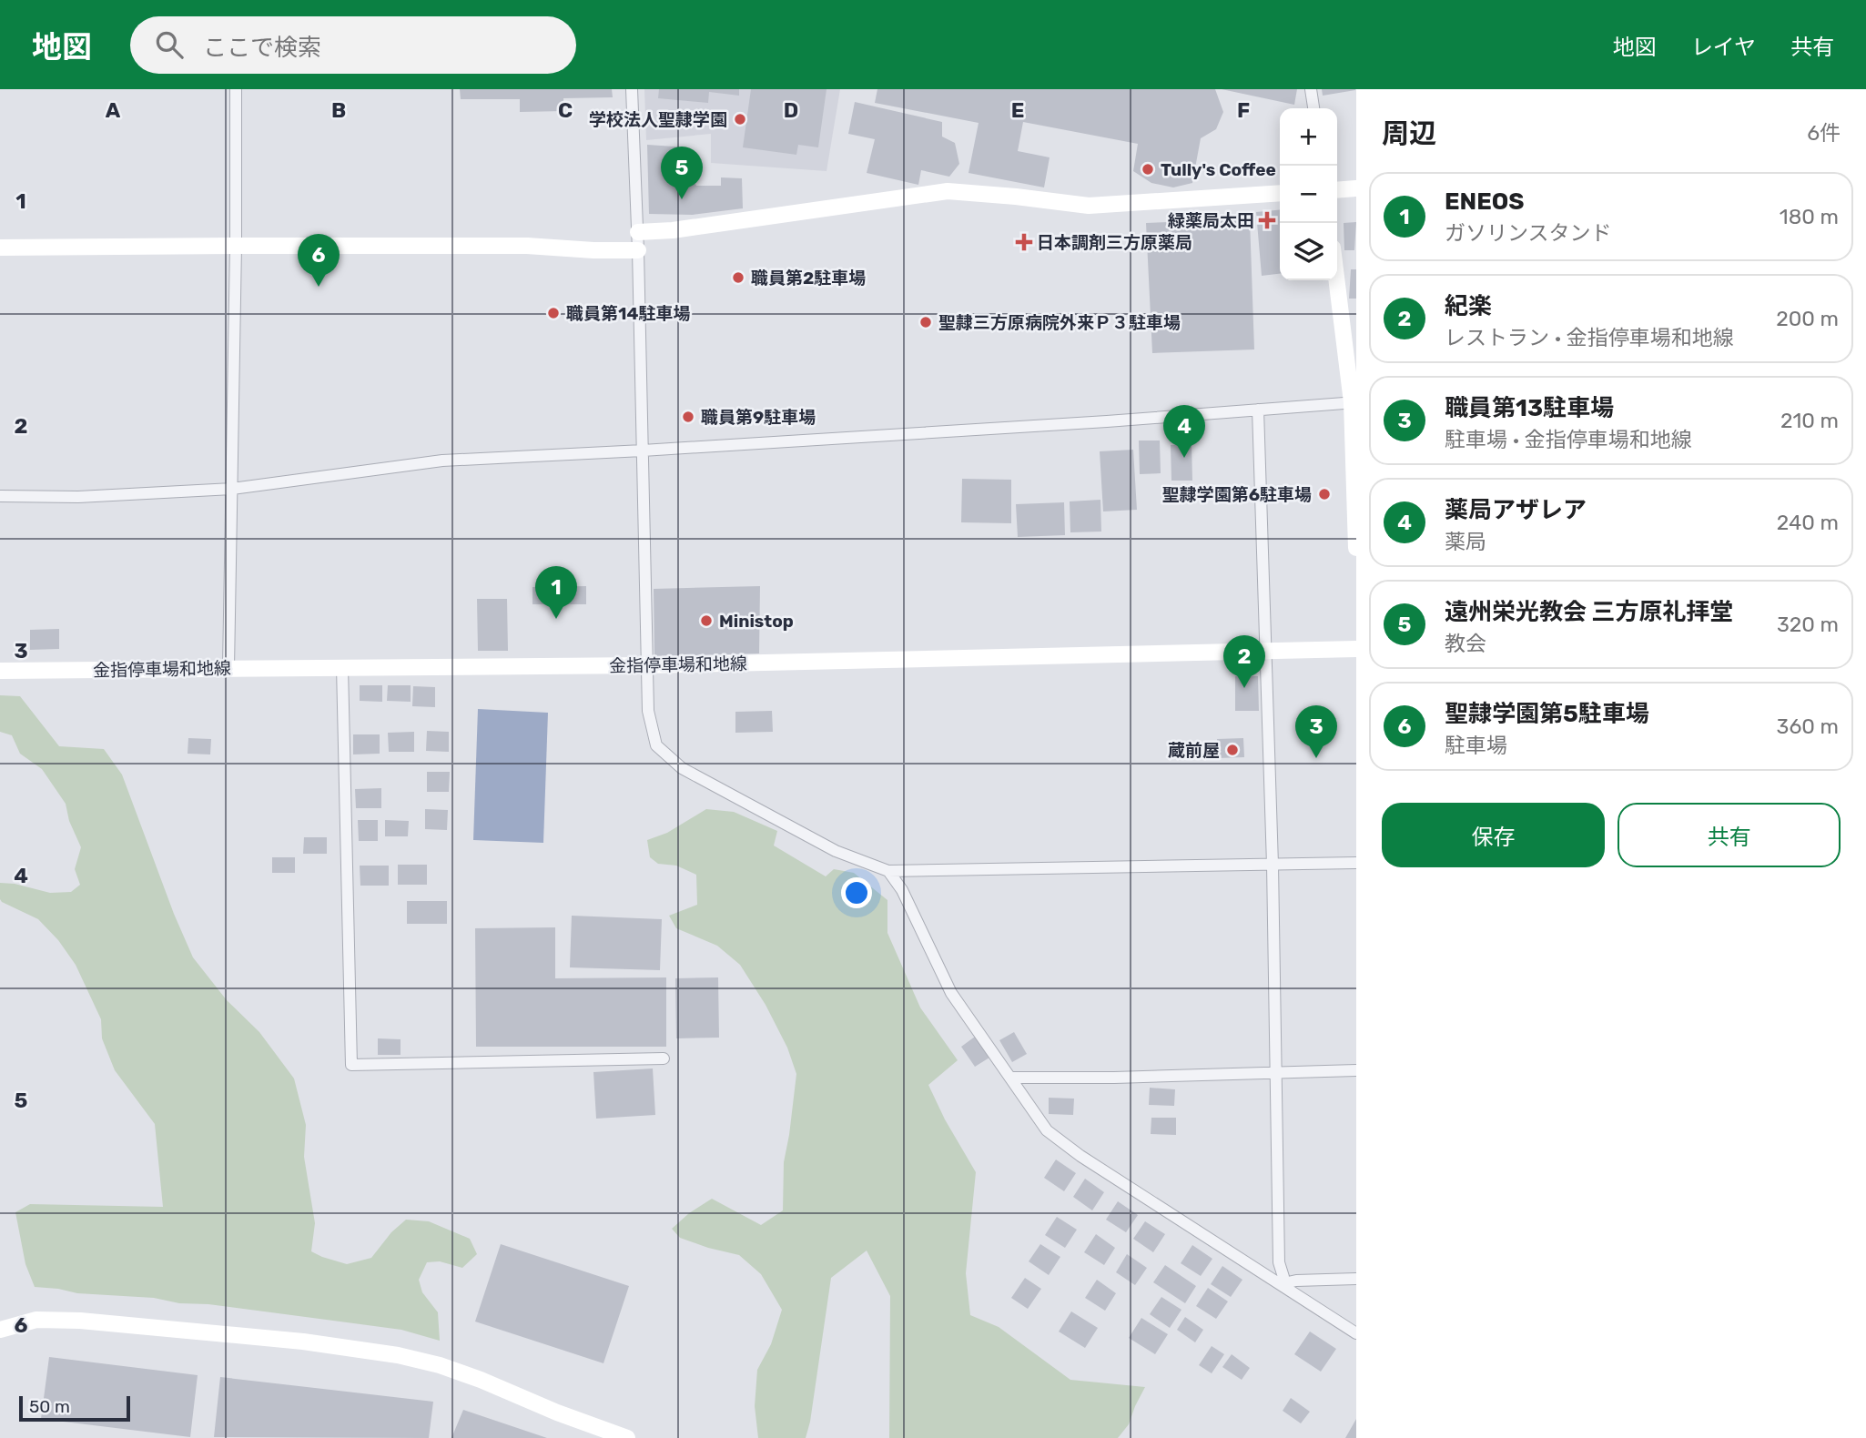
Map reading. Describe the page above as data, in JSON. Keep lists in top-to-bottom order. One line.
{"streets":{"street":["金指停車場和地線"]},"places":{"other":["学校法人聖隷学園","Tully's Coffee","職員第2駐車場","職員第14駐車場","聖隷三方原病院外来Ｐ３駐車場","職員第9駐車場","聖隷学園第6駐車場","Ministop","蔵前屋"],"health":["緑薬局太田","日本調剤三方原薬局"]},"scale_bar":"50 m","page":{"header":"地図","search":"ここで検索","nav":["地図","レイヤ","共有"],"heading":["周辺","6件"],"map_buttons":["+","−"],"pins":["5","6","4","1","2","3"],"list":[{"mark":"1","name":"ENEOS","note":"ガソリンスタンド","value":"180 m"},{"mark":"2","name":"紀楽","note":"レストラン · 金指停車場和地線","value":"200 m"},{"mark":"3","name":"職員第13駐車場","note":"駐車場 · 金指停車場和地線","value":"210 m"},{"mark":"4","name":"薬局アザレア","note":"薬局","value":"240 m"},{"mark":"5","name":"遠州栄光教会 三方原礼拝堂","note":"教会","value":"320 m"},{"mark":"6","name":"聖隷学園第5駐車場","note":"駐車場","value":"360 m"}],"buttons":["保存","共有"],"scale":"50 m"},"grid":{"columns":["A","B","C","D","E","F"],"rows":["1","2","3","4","5","6"]}}
